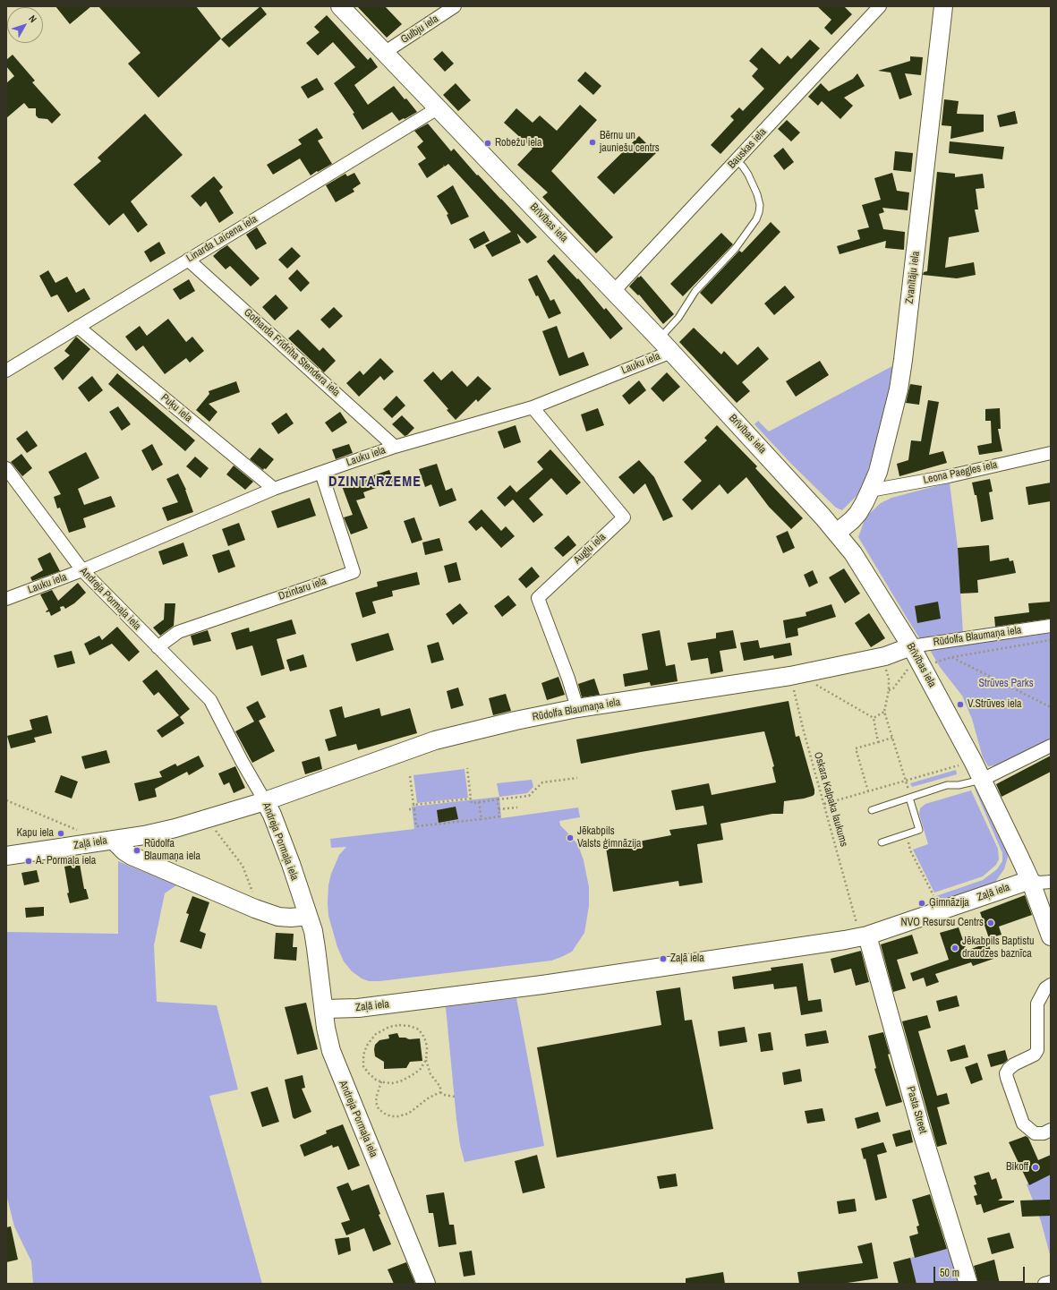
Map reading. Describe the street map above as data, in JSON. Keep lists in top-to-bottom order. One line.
{"streets":{"main road":["Brīvības iela","Zvanītāju iela","Andreja Pormaļa iela","Rūdolfa Blaumaņa iela","Zaļā iela","Pasta Street"],"street":["Gulbju iela","Bauskas iela","Linarda Laicena iela","Gotharda Frīdriha Stendera iela","Lauku iela","Puķu iela","Leona Paegles iela","Augļu iela","Dzintaru iela"],"path":["Oskara Kalpaka laukums"]},"crossings":[["Gulbju iela","Brīvības iela"],["Bauskas iela","Brīvības iela"],["Brīvības iela","Linarda Laicena iela"],["Brīvības iela","Zvanītāju iela"],["Brīvības iela","Lauku iela"],["Brīvības iela","Rūdolfa Blaumaņa iela"],["Brīvības iela","Zaļā iela"],["Linarda Laicena iela","Gotharda Frīdriha Stendera iela"],["Linarda Laicena iela","Puķu iela"],["Zvanītāju iela","Leona Paegles iela"],["Gotharda Frīdriha Stendera iela","Lauku iela"],["Lauku iela","Puķu iela"],["Lauku iela","Augļu iela"],["Lauku iela","Dzintaru iela"],["Lauku iela","Andreja Pormaļa iela"],["Augļu iela","Rūdolfa Blaumaņa iela"],["Dzintaru iela","Andreja Pormaļa iela"],["Andreja Pormaļa iela","Rūdolfa Blaumaņa iela"],["Andreja Pormaļa iela","Zaļā iela"],["Rūdolfa Blaumaņa iela","Oskara Kalpaka laukums"],["Rūdolfa Blaumaņa iela","Zaļā iela"],["Oskara Kalpaka laukums","Zaļā iela"],["Oskara Kalpaka laukums","Pasta Street"],["Zaļā iela","Pasta Street"]],"districts":["DZINTARZEME"],"parks":["Strūves Parks"],"places":["Bērnu un jauniešu centrs","Robežu iela","V.Strūves iela","Kapu iela","Jēkabpils Valsts ģimnāzija","Rūdolfa Blaumaņa iela","A. Pormaļa iela","Ģimnāzija","NVO Resursu Centrs","Jēkabpils Baptistu draudzes baznīca","Zaļā iela","Bikoff"],"scale_bar":"50 m","north":"top right"}
